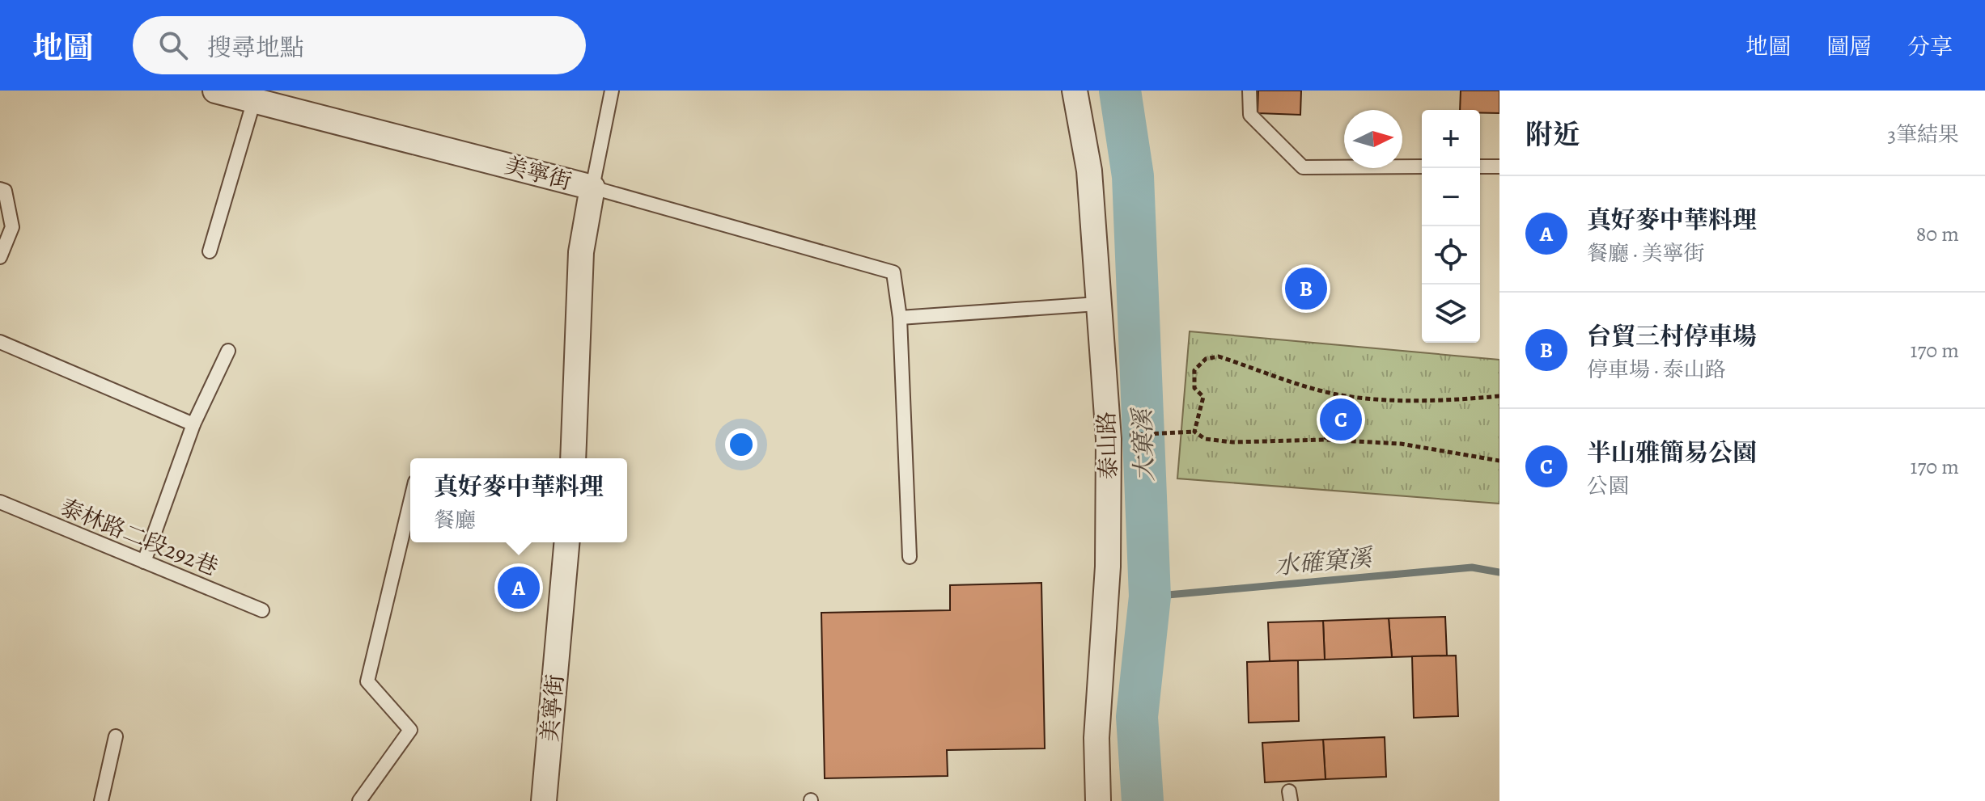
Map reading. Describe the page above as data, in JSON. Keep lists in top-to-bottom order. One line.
{"streets":{"street":["美寧街","泰山路"],"lane":["泰林路二段292巷"]},"water":["大窠溪","水確窠溪"],"north":"right","page":{"header":"地圖","search":"搜尋地點","nav":["地圖","圖層","分享"],"heading":["附近","3筆結果"],"map_buttons":["+","−"],"list":[{"mark":"A","name":"真好麥中華料理","note":"餐廳 · 美寧街","value":"80 m"},{"mark":"B","name":"台貿三村停車場","note":"停車場 · 泰山路","value":"170 m"},{"mark":"C","name":"半山雅簡易公園","note":"公園","value":"170 m"}],"pins":["B","C","A"],"popup":["真好麥中華料理","餐廳"]}}
